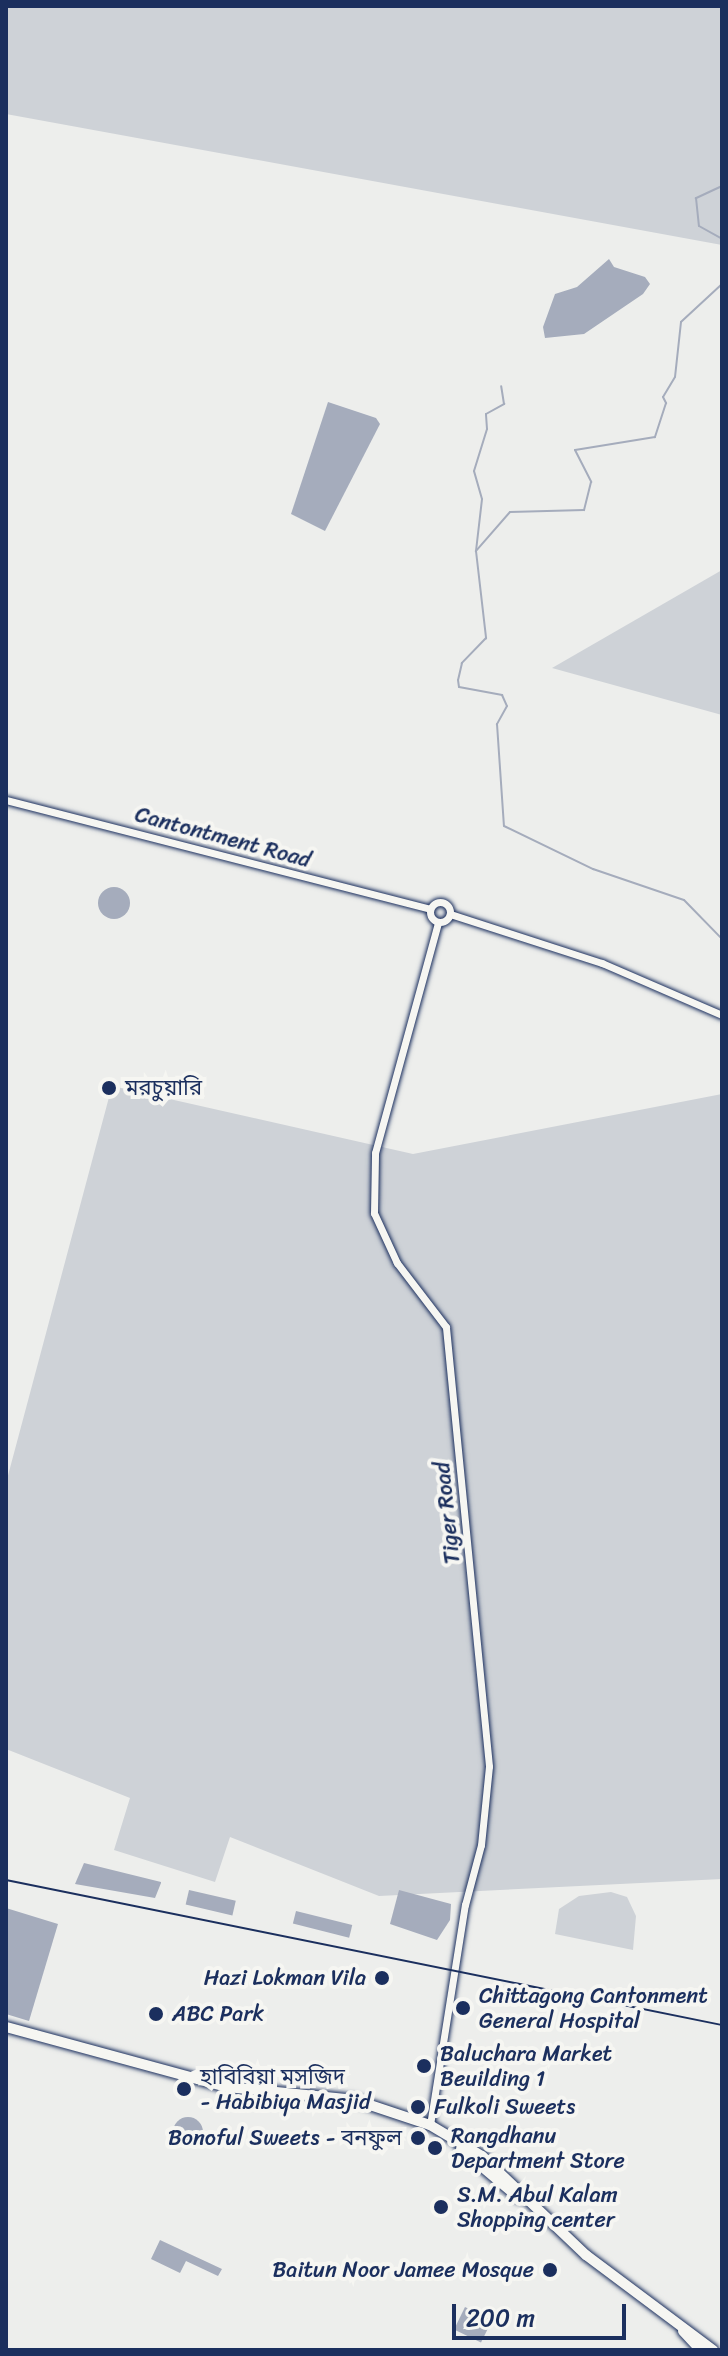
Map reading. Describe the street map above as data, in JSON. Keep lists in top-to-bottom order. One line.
{"streets":{"street":["Cantontment Road","Tiger Road"]},"places":["মরচুয়ারি","Hazi Lokman Vila","Chittagong Cantonment General Hospital","ABC Park","Baluchara Market Beuilding 1","হাবিবিয়া মসজিদ - Habibiya Masjid","Fulkoli Sweets","Bonoful Sweets - বনফুল","Rangdhanu Department Store","S.M. Abul Kalam Shopping center","Baitun Noor Jamee Mosque"],"scale_bar":"200 m"}
